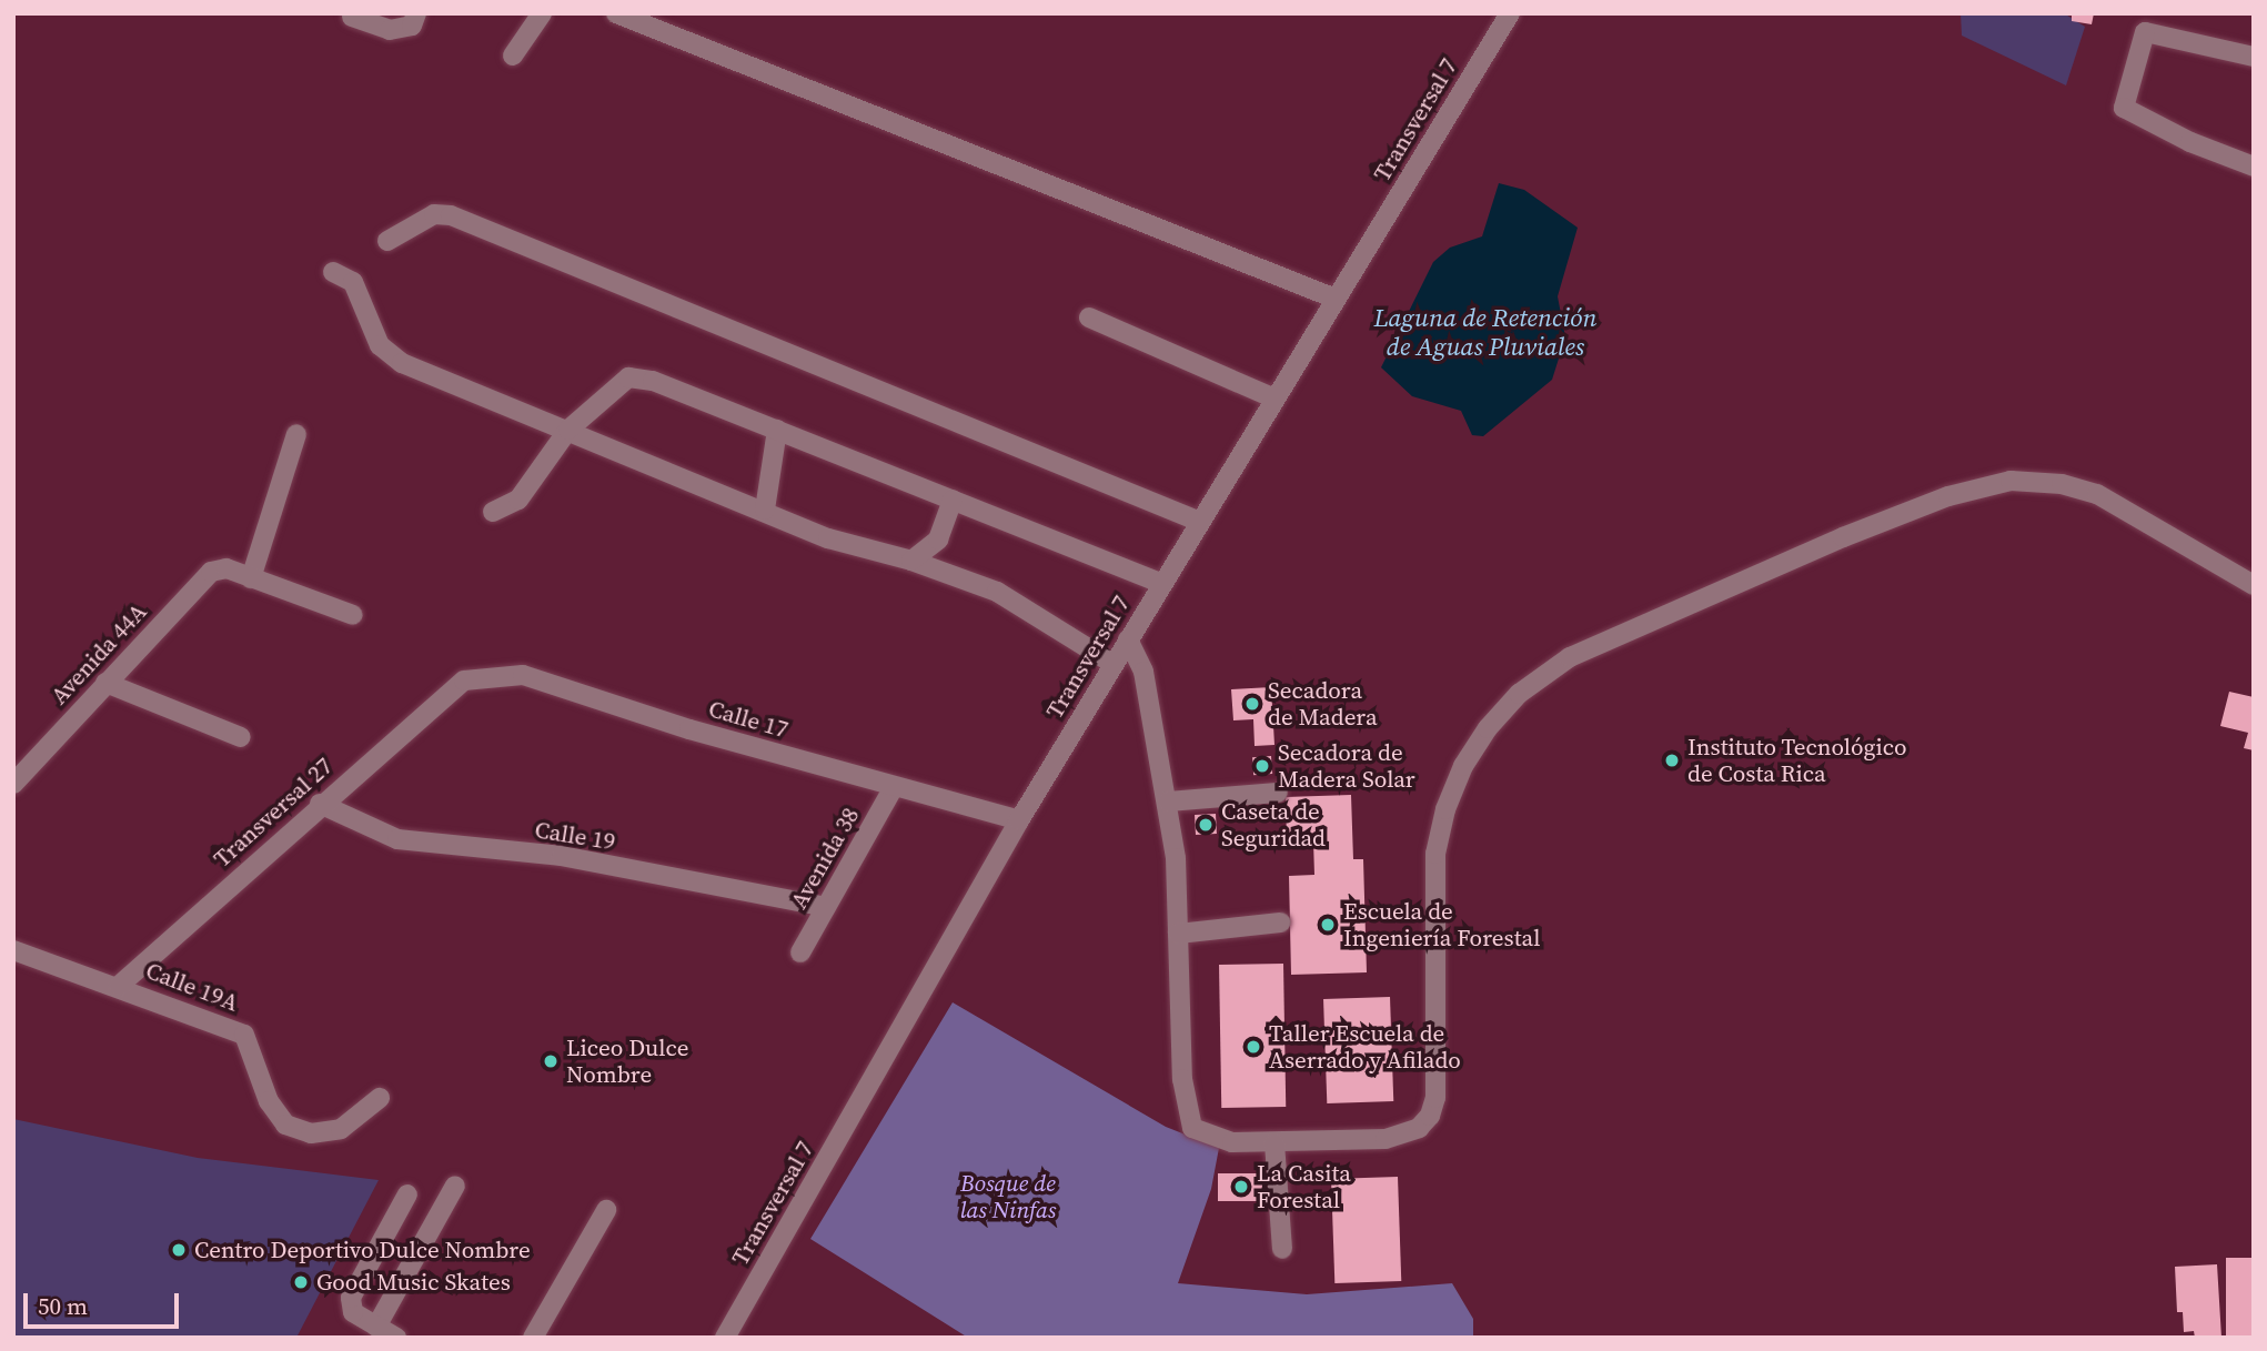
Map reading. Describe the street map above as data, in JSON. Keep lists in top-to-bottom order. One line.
{"streets":{"street":["Transversal 7","Avenida 44A","Calle 17","Transversal 27","Calle 19","Avenida 38","Calle 19A"]},"crossings":[["Transversal 7","Calle 17"],["Calle 17","Transversal 27"],["Calle 17","Avenida 38"],["Transversal 27","Calle 19"],["Transversal 27","Calle 19A"],["Calle 19","Avenida 38"]],"water":["Laguna de Retención de Aguas Pluviales"],"parks":["Bosque de las Ninfas"],"places":["Secadora de Madera","Instituto Tecnológico de Costa Rica","Secadora de Madera Solar","Caseta de Seguridad","Escuela de Ingeniería Forestal","Taller Escuela de Aserrado y Afilado","Liceo Dulce Nombre","La Casita Forestal","Centro Deportivo Dulce Nombre","Good Music Skates"],"scale_bar":"50 m"}
